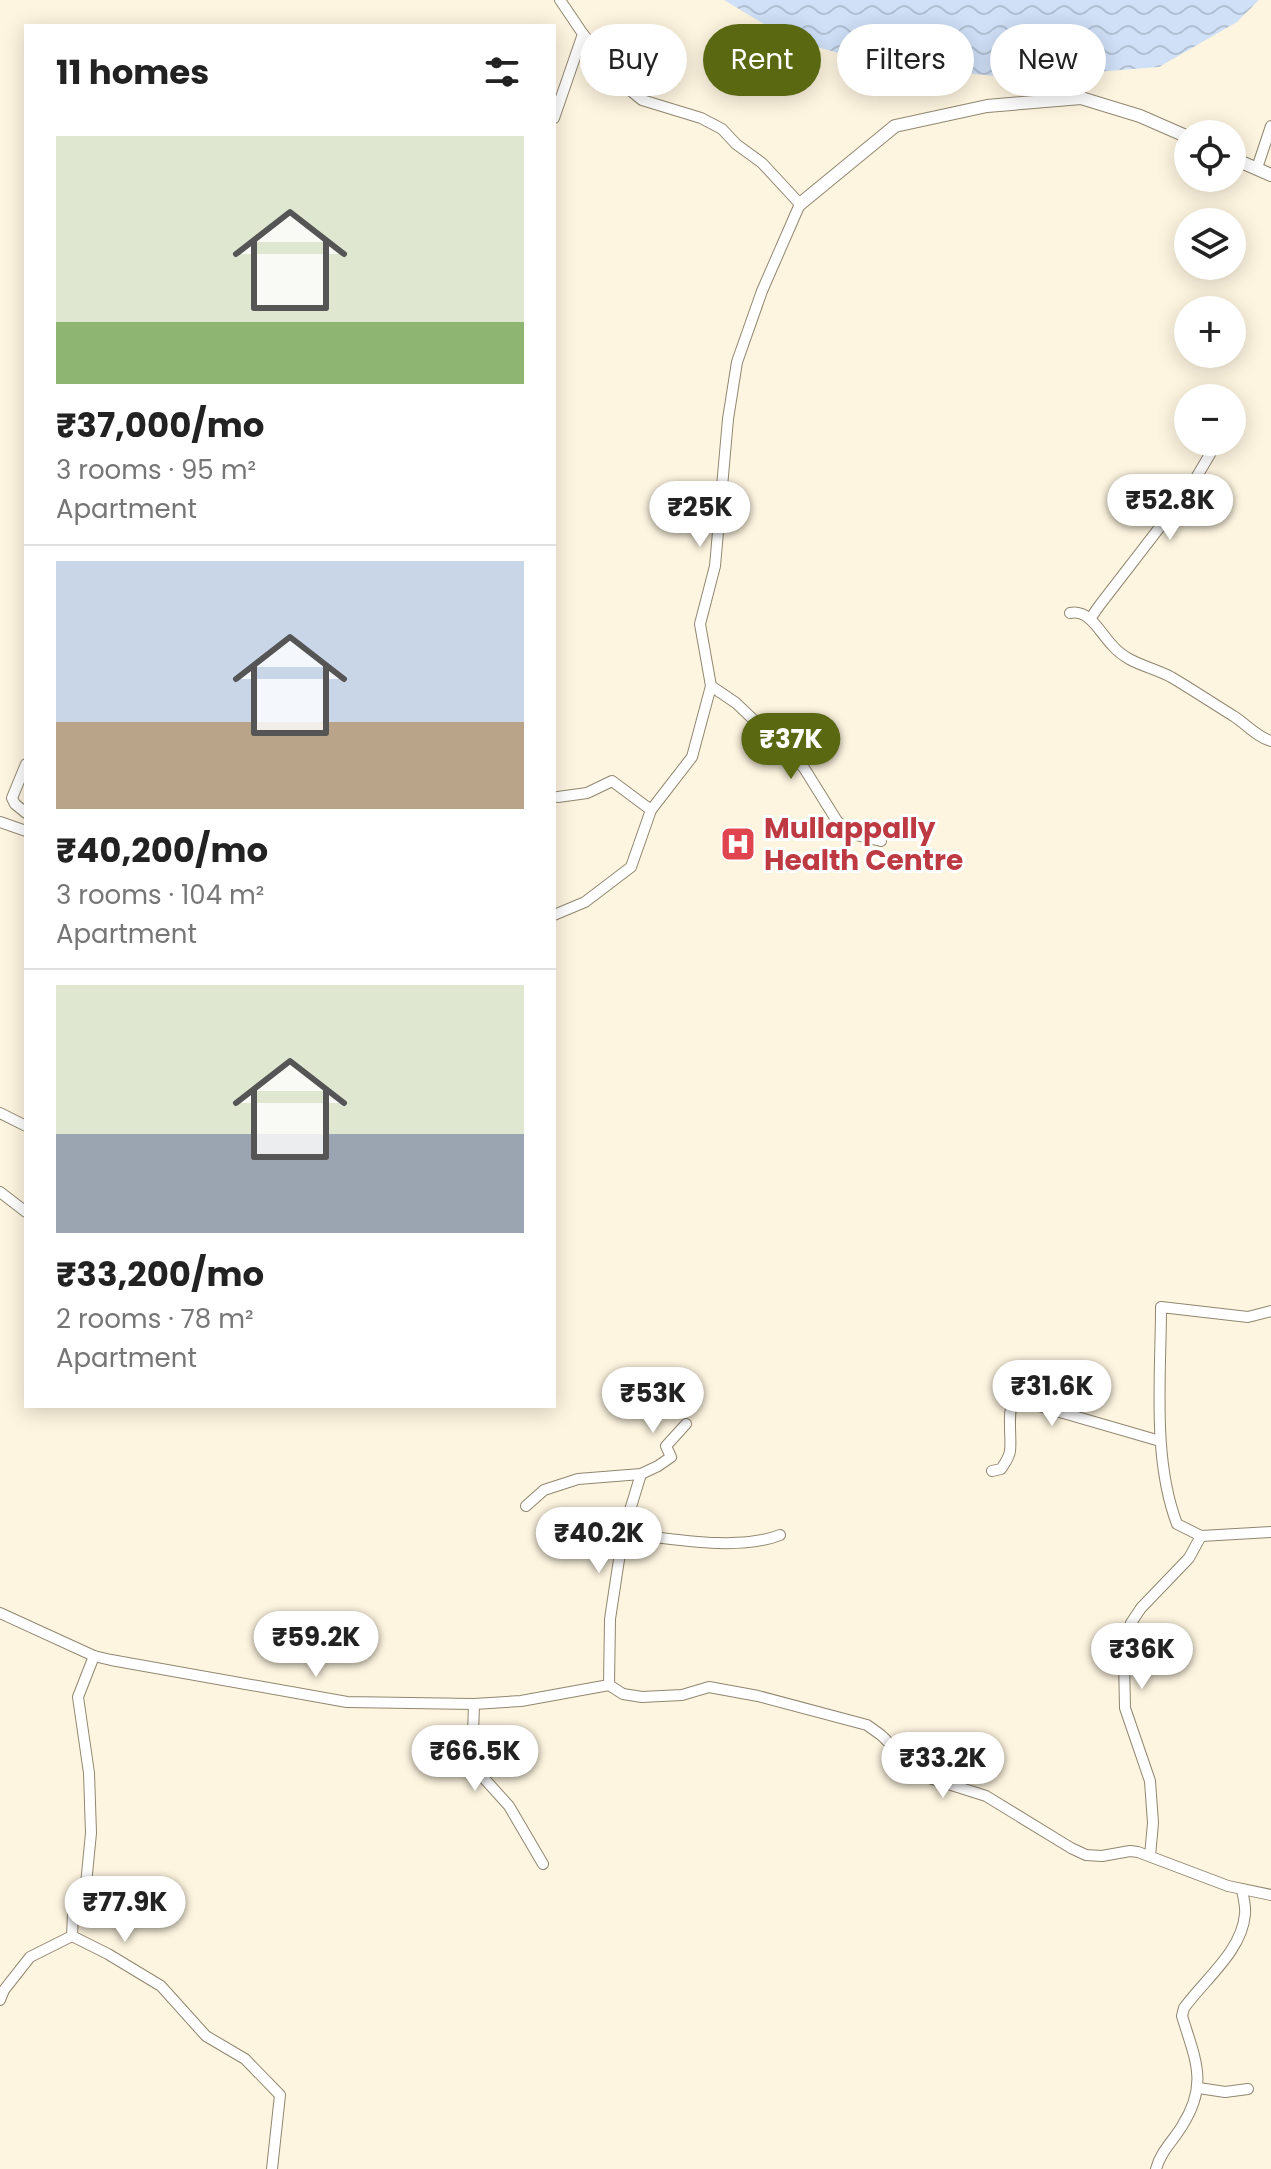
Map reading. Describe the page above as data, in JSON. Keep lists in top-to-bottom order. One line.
{"places":{"hospital":["Mullappally Health Centre"]},"page":{"chip":["Buy","Rent","Filters","New"],"heading":"11 homes","map_buttons":["+","−"],"list":[{"name":"₹37,000/mo","note":"3 rooms · 95 m² · Apartment"},{"name":"₹40,200/mo","note":"3 rooms · 104 m² · Apartment"},{"name":"₹33,200/mo","note":"2 rooms · 78 m² · Apartment"}],"price":["₹52.8K","₹25K","₹37K","₹31.6K","₹53K","₹40.2K","₹59.2K","₹36K","₹66.5K","₹33.2K","₹77.9K"]}}
